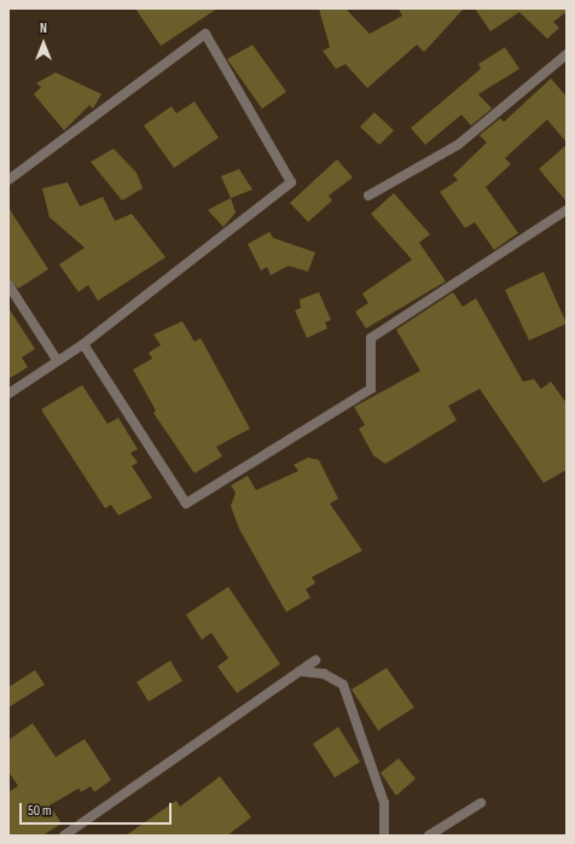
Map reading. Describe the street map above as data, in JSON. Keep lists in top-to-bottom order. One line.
{"scale_bar":"50 m","north":"top"}
